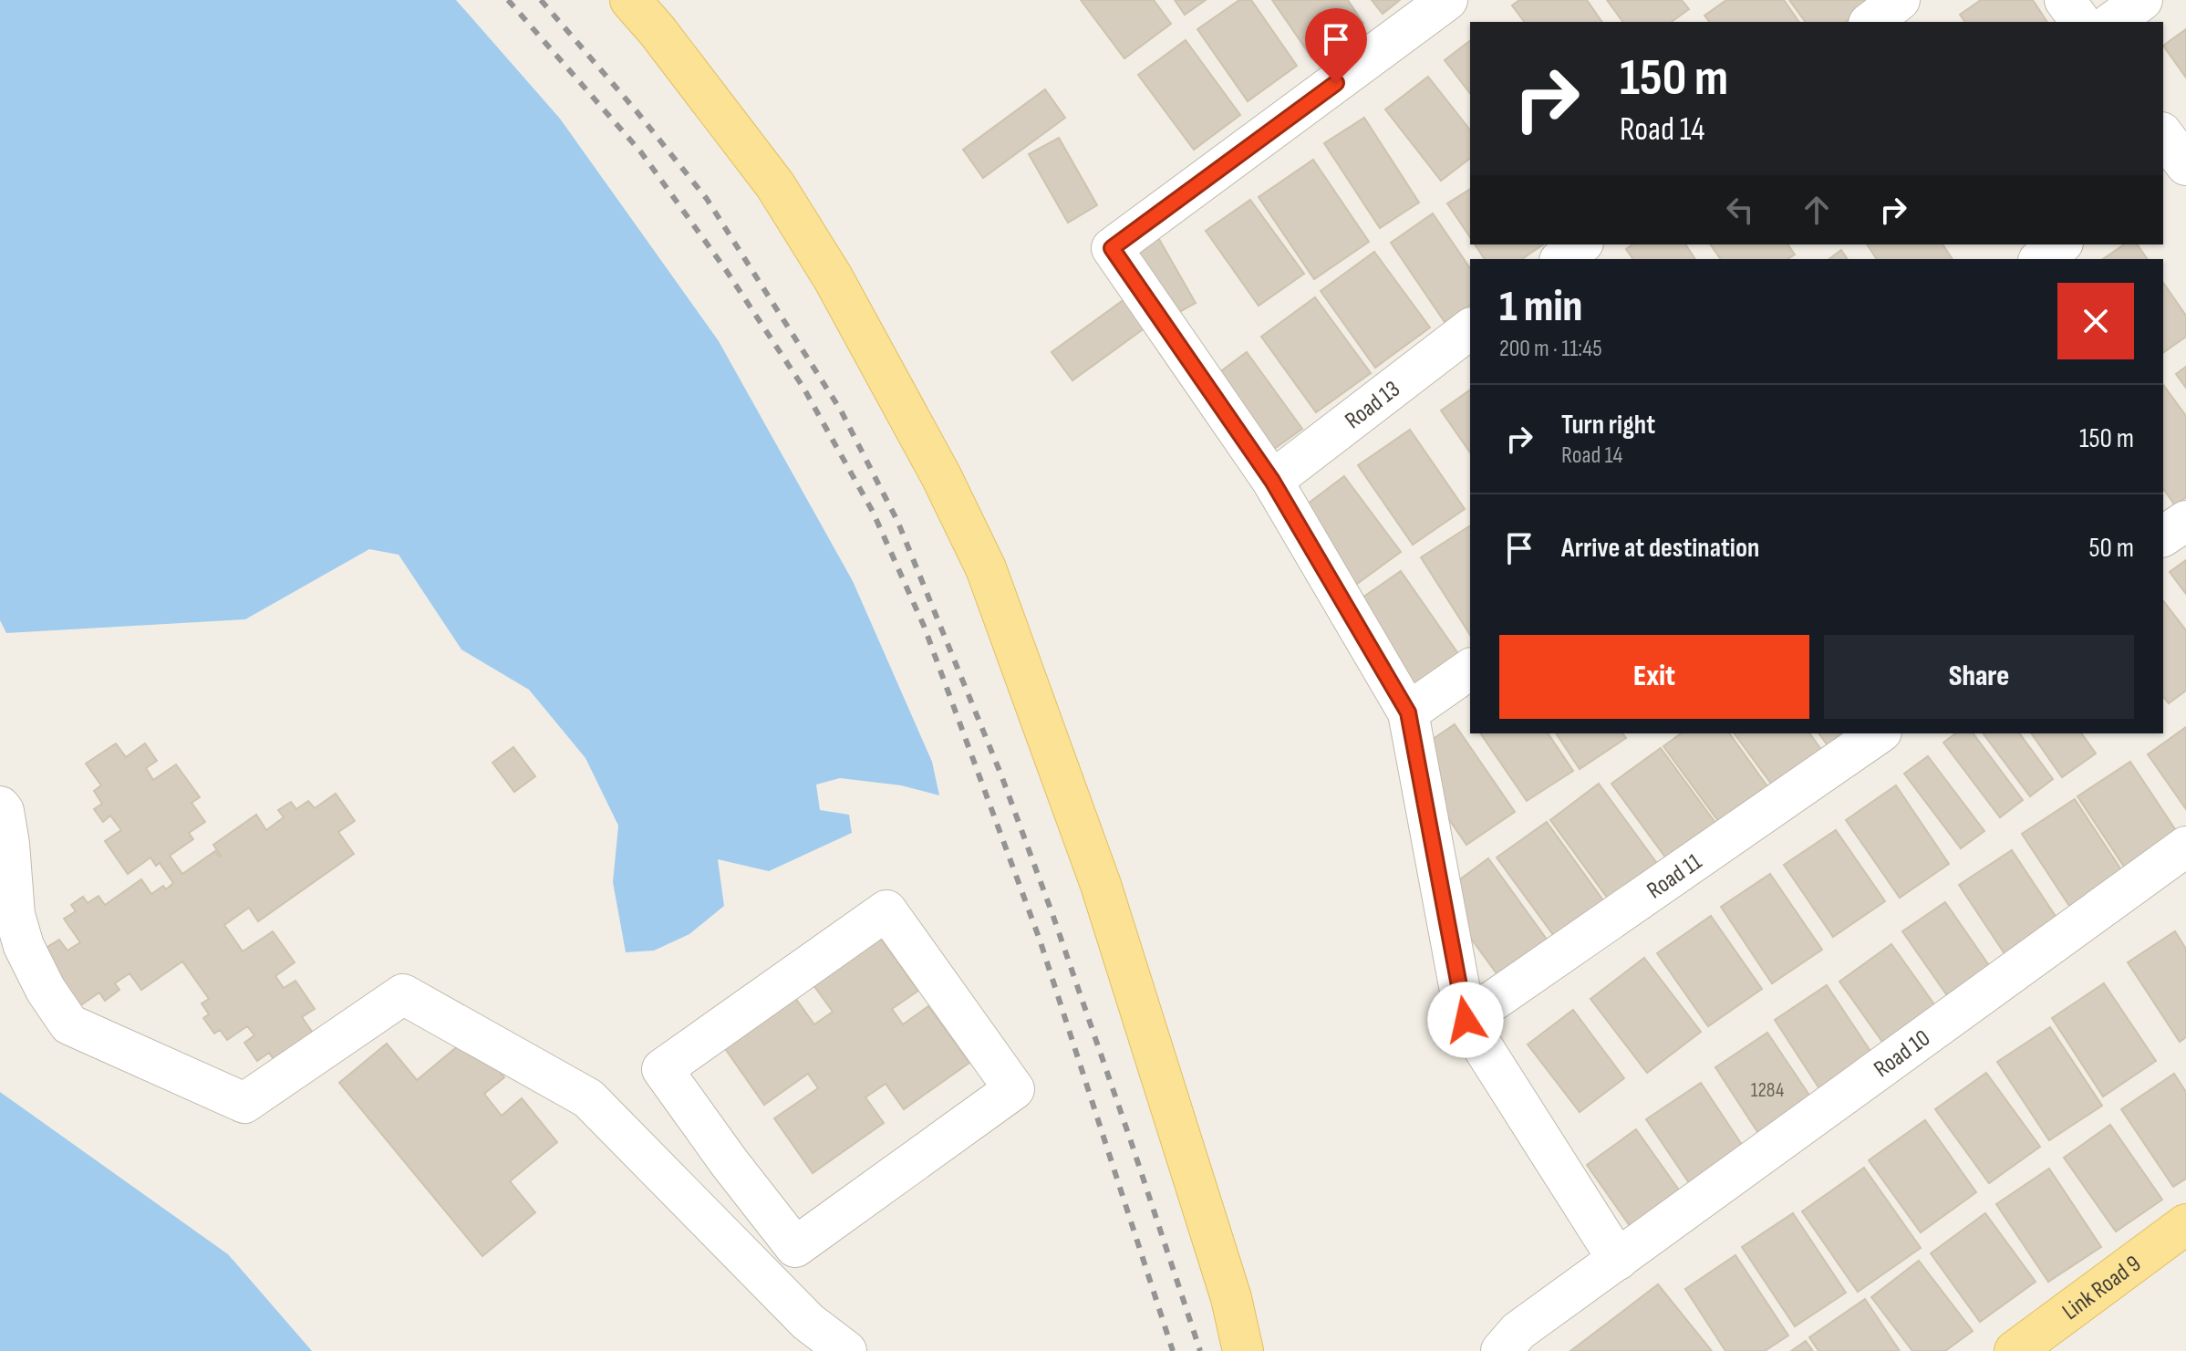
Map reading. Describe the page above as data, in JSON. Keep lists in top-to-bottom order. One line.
{"streets":{"main road":["Link Road 9"],"street":["Road 13","Road 11","Road 10"]},"house_numbers":["1284"],"page":{"turn":["150 m","Road 14"],"heading":["1 min","200 m · 11:45"],"list":[{"name":"Turn right","note":"Road 14","value":"150 m"},{"name":"Arrive at destination","value":"50 m"}],"buttons":["Exit","Share"]}}
